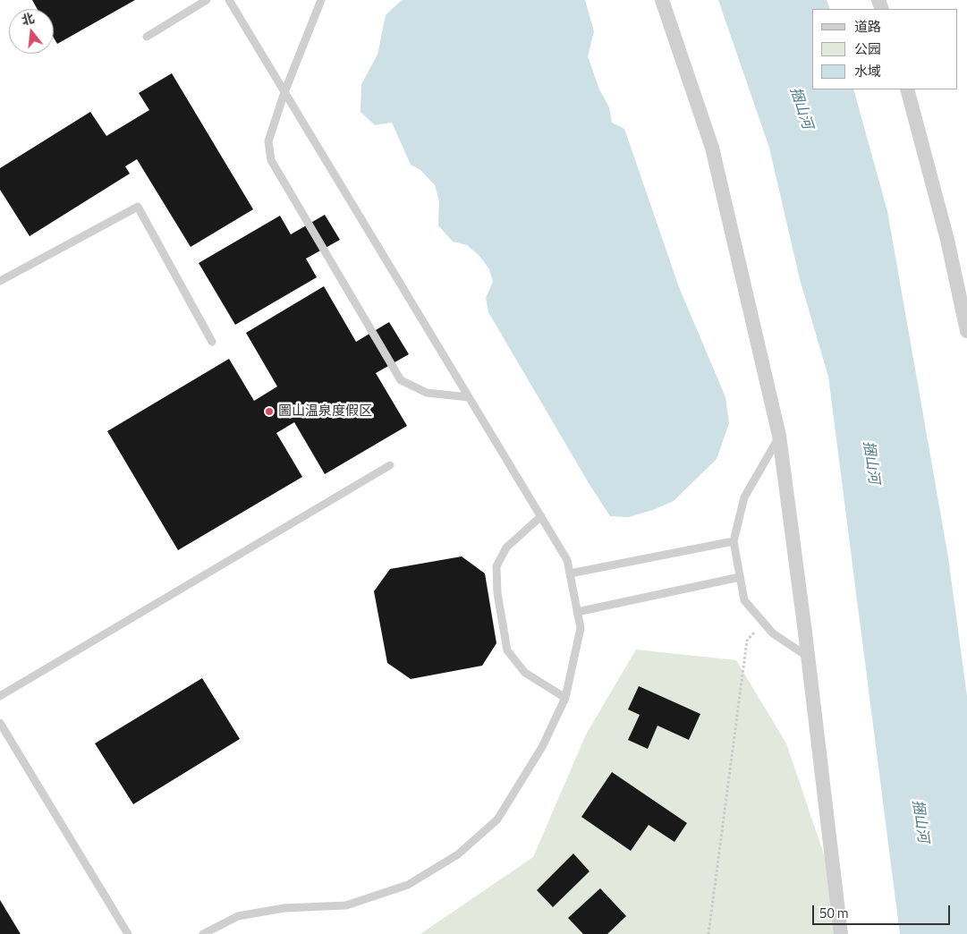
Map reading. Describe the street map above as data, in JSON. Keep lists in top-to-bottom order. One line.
{"water":["捆山河"],"places":["圌山温泉度假区"],"legend":["道路","公园","水域"],"scale_bar":"50 m","north":"top"}
